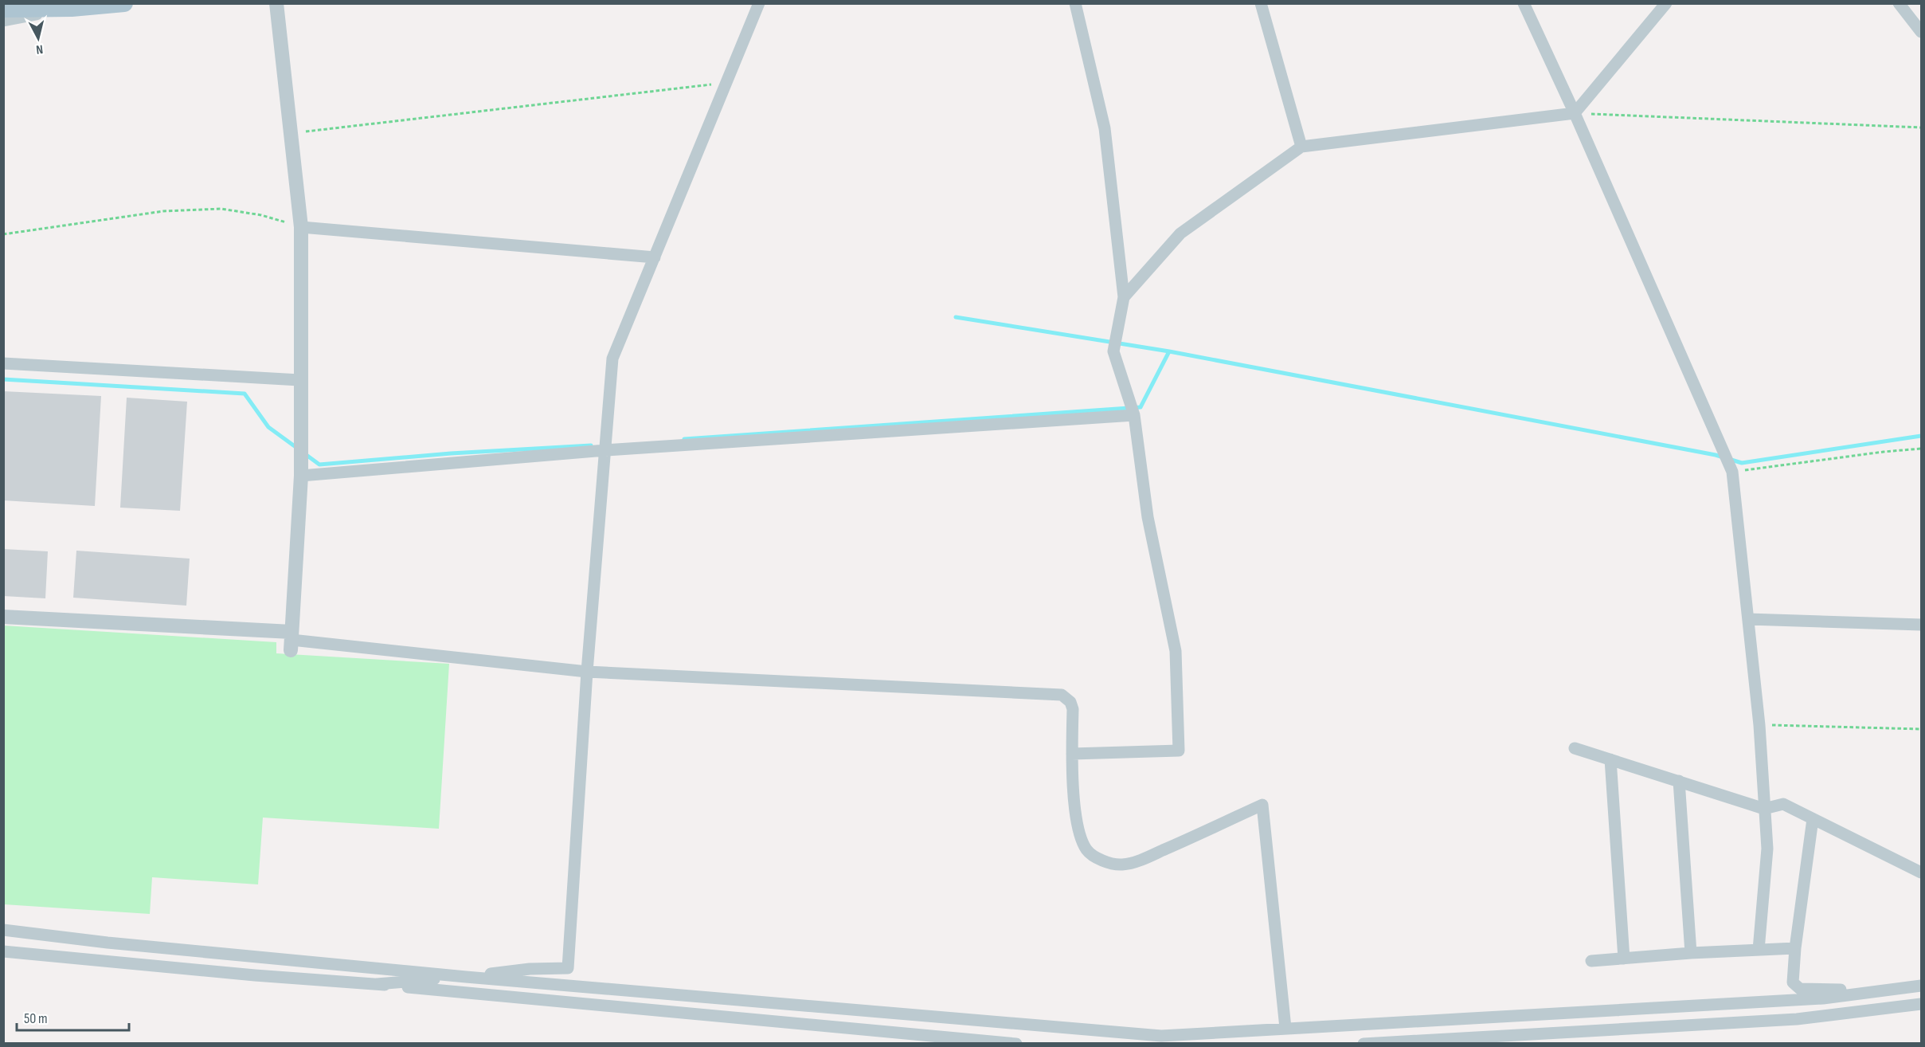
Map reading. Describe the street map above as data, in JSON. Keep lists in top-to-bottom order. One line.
{"scale_bar":"50 m","north":"bottom"}
